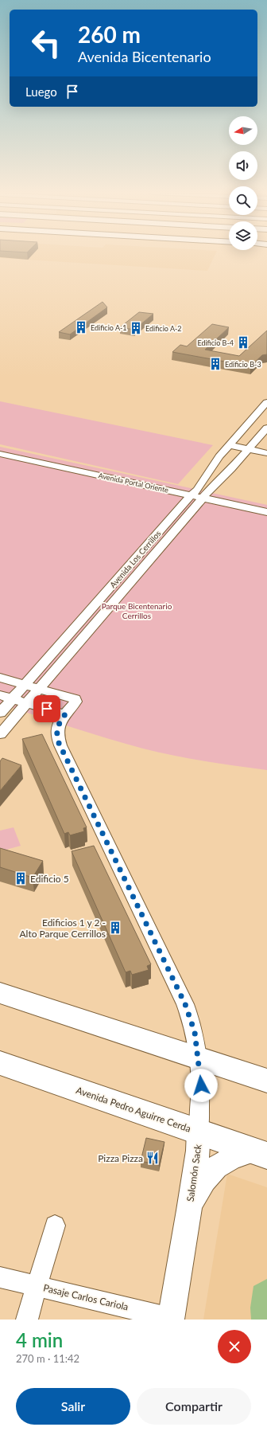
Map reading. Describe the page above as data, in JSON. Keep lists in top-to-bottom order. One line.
{"streets":{"main road":["Avenida Pedro Aguirre Cerda"],"street":["Avenida Portal Oriente","Avenida Los Cerrillos","Salomón Sack","Pasaje Carlos Cariola"]},"crossings":[["Avenida Portal Oriente","Avenida Los Cerrillos"],["Avenida Los Cerrillos","Salomón Sack"],["Avenida Pedro Aguirre Cerda","Salomón Sack"],["Salomón Sack","Pasaje Carlos Cariola"]],"parks":["Parque Bicentenario Cerrillos"],"places":{"building":["Edificio A-1","Edificio A-2","Edificio B-4","Edificio B-3","Edificio 5","Edificios 1 y 2 - Alto Parque Cerrillos"],"restaurant":["Pizza Pizza"]},"north":"left","page":{"turn":["260 m","Avenida Bicentenario"],"then":"Luego","heading":["4 min","270 m · 11:42"],"buttons":["Salir","Compartir"]}}
